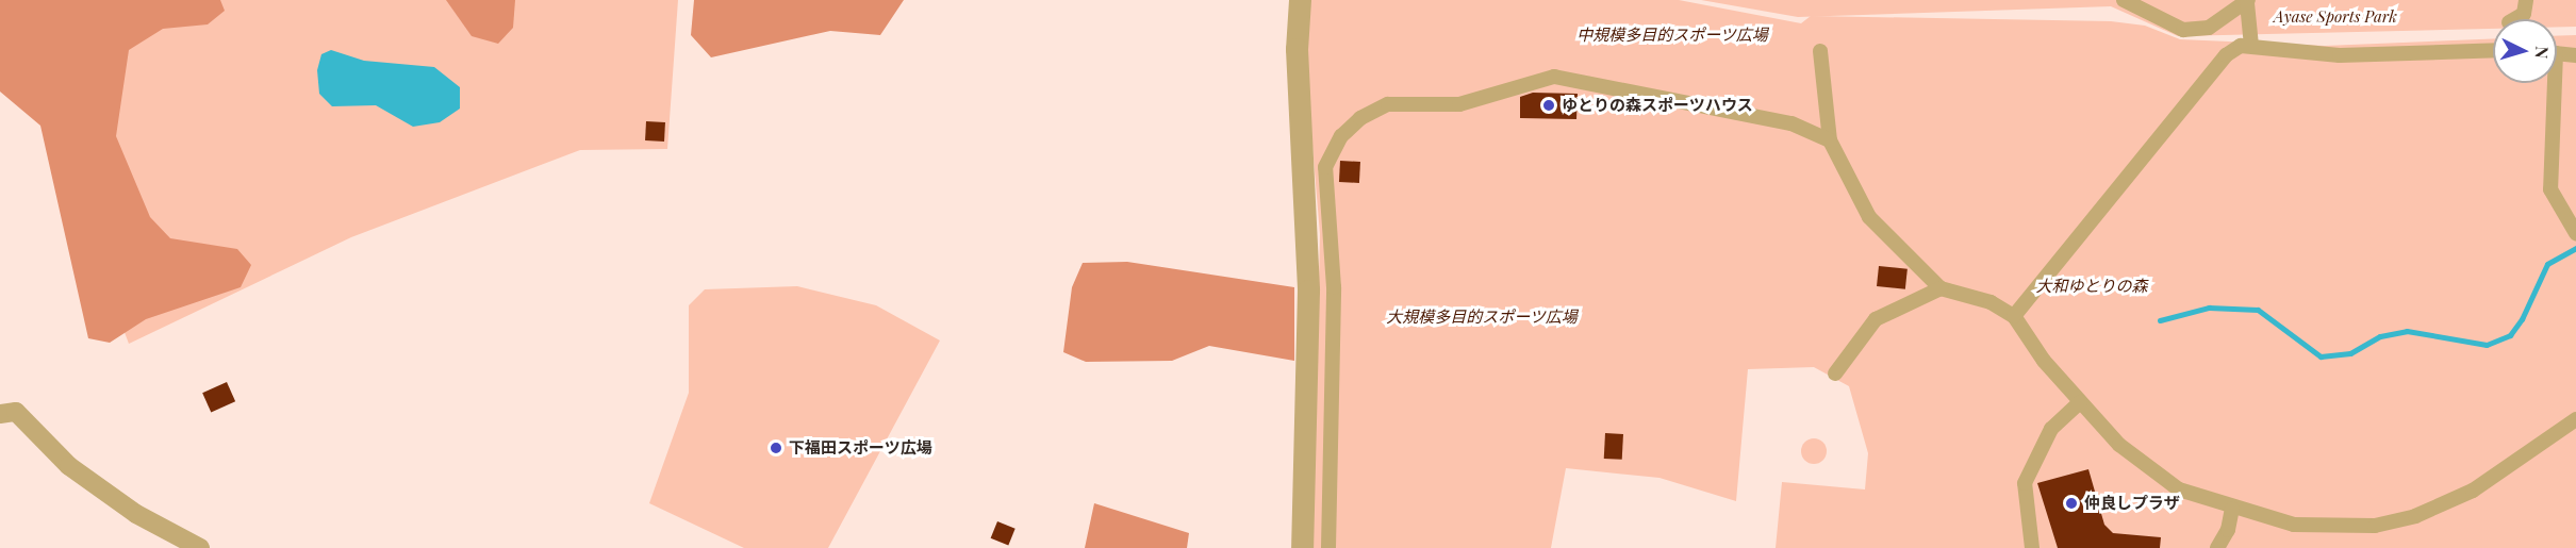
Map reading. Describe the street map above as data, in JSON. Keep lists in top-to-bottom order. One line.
{"parks":["Ayase Sports Park","中規模多目的スポーツ広場","大和ゆとりの森","大規模多目的スポーツ広場"],"places":["ゆとりの森スポーツハウス","下福田スポーツ広場","仲良しプラザ"],"north":"right"}
